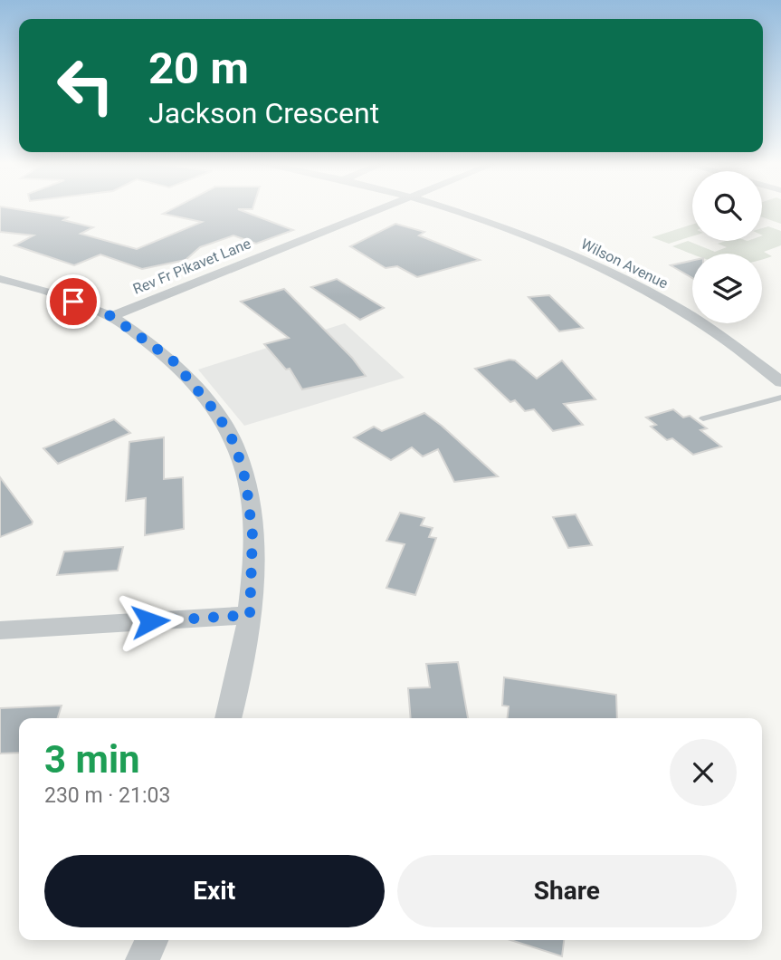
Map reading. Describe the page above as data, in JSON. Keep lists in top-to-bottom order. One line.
{"streets":{"street":["Wilson Avenue","Rev Fr Pikavet Lane"]},"page":{"turn":["20 m","Jackson Crescent"],"heading":["3 min","230 m · 21:03"],"buttons":["Exit","Share"]}}
